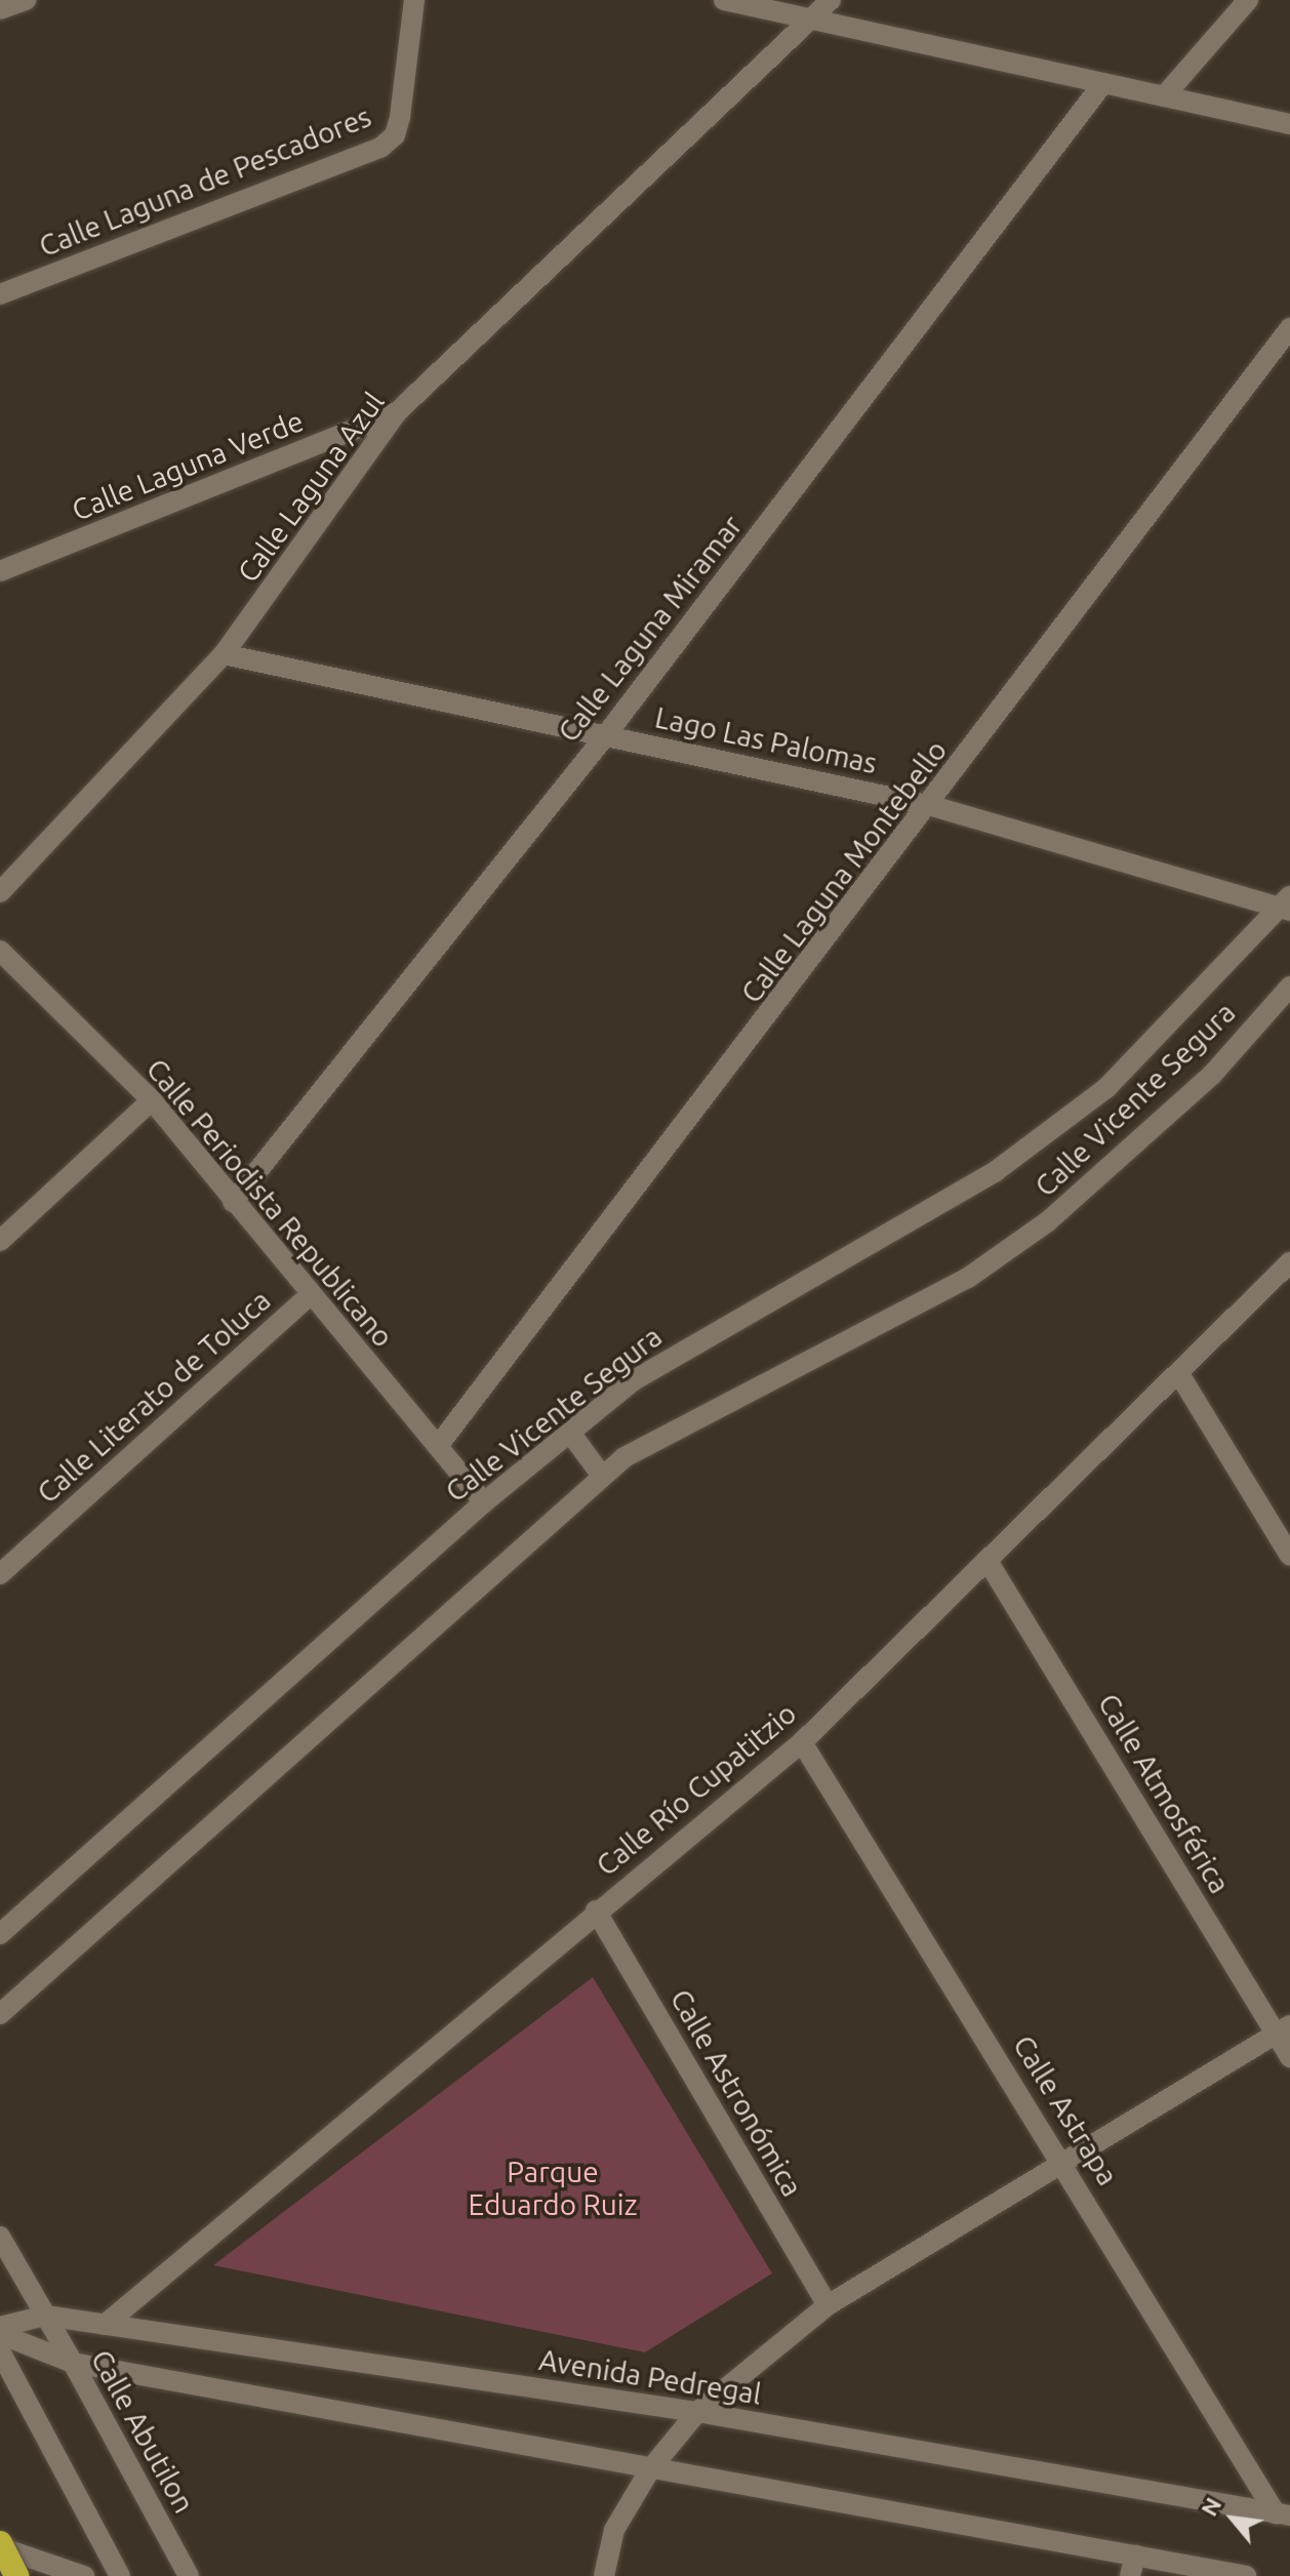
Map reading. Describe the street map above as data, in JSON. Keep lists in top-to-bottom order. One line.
{"streets":{"street":["Calle Laguna de Pescadores","Calle Laguna Verde","Calle Laguna Azul","Calle Laguna Miramar","Lago Las Palomas","Calle Laguna Montebello","Calle Vicente Segura","Calle Periodista Republicano","Calle Literato de Toluca","Calle Río Cupatitzio","Calle Atmosférica","Calle Astronómica","Calle Astrapa","Avenida Pedregal","Calle Abutilon"]},"crossings":[["Calle Laguna Verde","Calle Laguna Azul"],["Calle Laguna Azul","Lago Las Palomas"],["Calle Laguna Miramar","Lago Las Palomas"],["Calle Laguna Miramar","Calle Periodista Republicano"],["Lago Las Palomas","Calle Laguna Montebello"],["Lago Las Palomas","Calle Vicente Segura"],["Calle Laguna Montebello","Calle Periodista Republicano"],["Calle Vicente Segura","Calle Periodista Republicano"],["Calle Periodista Republicano","Calle Literato de Toluca"],["Calle Río Cupatitzio","Calle Atmosférica"],["Calle Río Cupatitzio","Calle Astronómica"],["Calle Río Cupatitzio","Calle Astrapa"],["Calle Río Cupatitzio","Avenida Pedregal"],["Calle Astrapa","Avenida Pedregal"],["Avenida Pedregal","Calle Abutilon"]],"parks":["Parque Eduardo Ruiz"],"north":"top left"}
